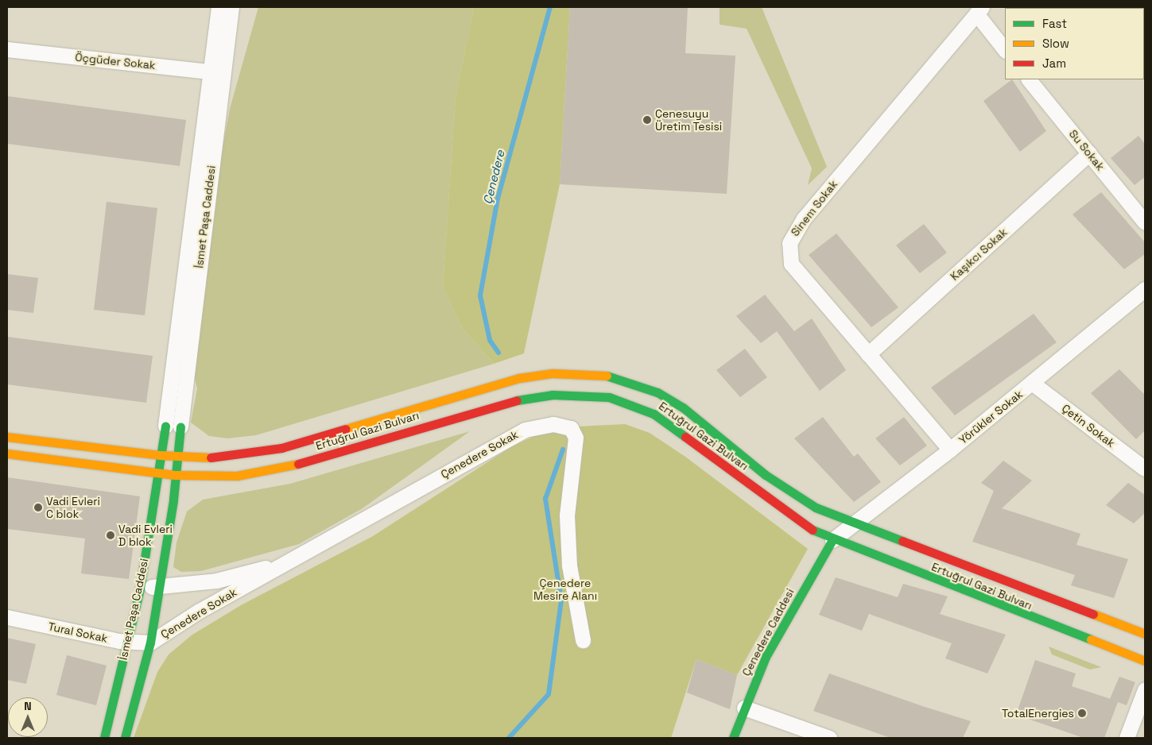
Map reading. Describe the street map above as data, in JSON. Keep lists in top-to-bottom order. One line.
{"streets":{"main road":["İsmet Paşa Caddesi","Ertuğrul Gazi Bulvarı","Çenedere Caddesi"],"street":["Öçgüder Sokak","Su Sokak","Sinem Sokak","Kaşıkcı Sokak","Yörükler Sokak","Çetin Sokak","Çenedere Sokak","Tural Sokak"]},"crossings":[["Öçgüder Sokak","İsmet Paşa Caddesi"],["Su Sokak","Kaşıkcı Sokak"],["Sinem Sokak","Kaşıkcı Sokak"],["Sinem Sokak","Yörükler Sokak"],["İsmet Paşa Caddesi","Ertuğrul Gazi Bulvarı"],["İsmet Paşa Caddesi","Çenedere Sokak"],["İsmet Paşa Caddesi","Tural Sokak"],["Yörükler Sokak","Çetin Sokak"],["Yörükler Sokak","Ertuğrul Gazi Bulvarı"],["Yörükler Sokak","Çenedere Caddesi"],["Ertuğrul Gazi Bulvarı","Çenedere Caddesi"],["Çenedere Sokak","Tural Sokak"]],"water":["Çenedere"],"parks":["Çenedere Mesire Alanı"],"places":["Çenesuyu Üretim Tesisi","Vadi Evleri C blok","Vadi Evleri D blok","TotalEnergies"],"legend":["Fast","Slow","Jam"],"north":"top"}
